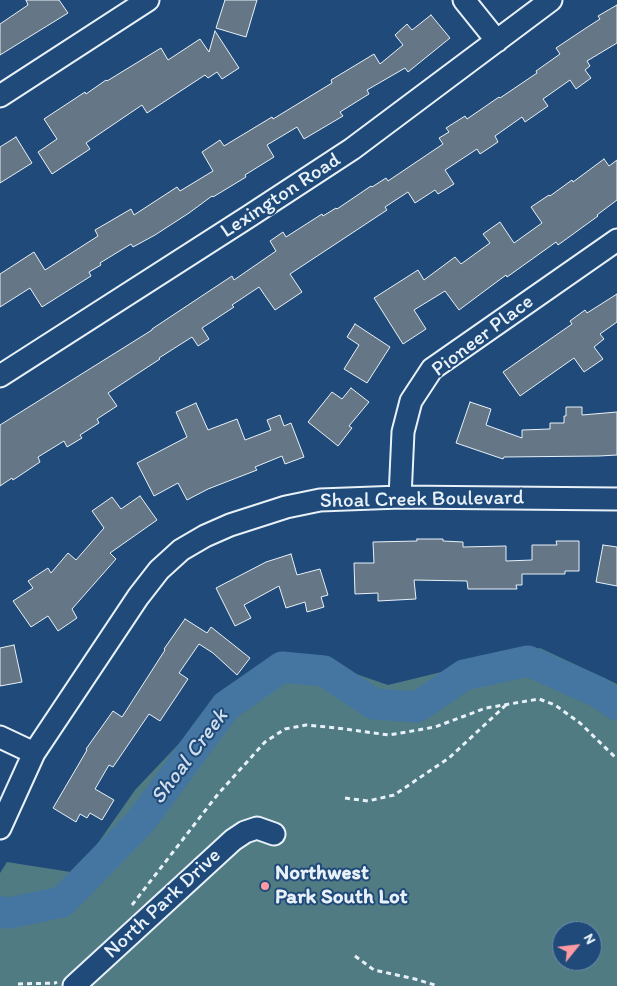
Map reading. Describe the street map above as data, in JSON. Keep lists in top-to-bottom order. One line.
{"streets":{"street":["Lexington Road","Pioneer Place","Shoal Creek Boulevard","North Park Drive"]},"crossings":[["Pioneer Place","Shoal Creek Boulevard"]],"water":["Shoal Creek"],"places":["Northwest Park South Lot"],"north":"top right"}
